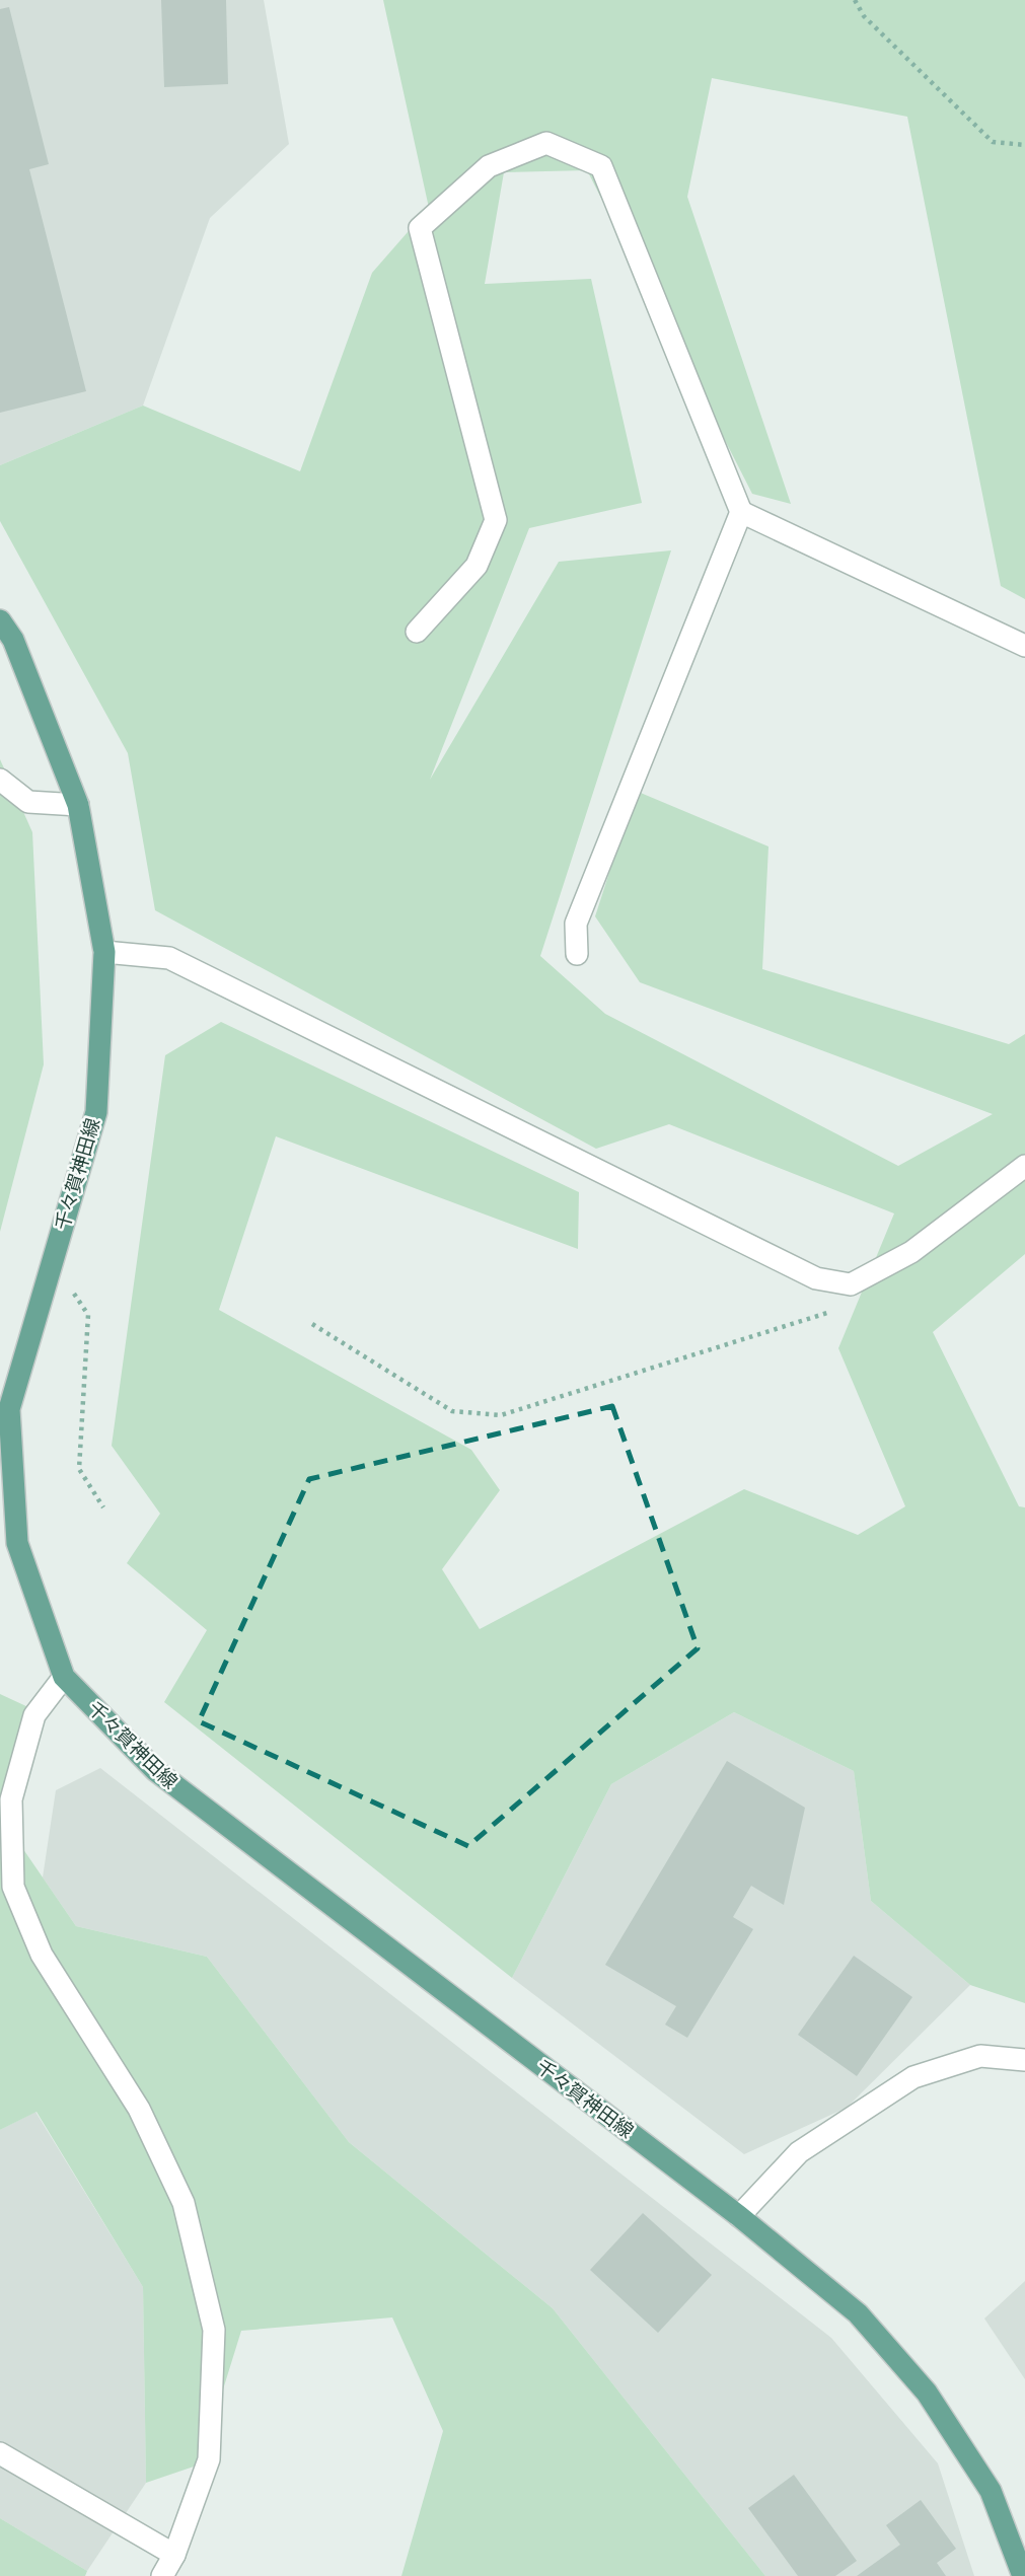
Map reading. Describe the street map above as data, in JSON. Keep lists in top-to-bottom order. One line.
{"streets":{"main road":["千々賀神田線"]}}
